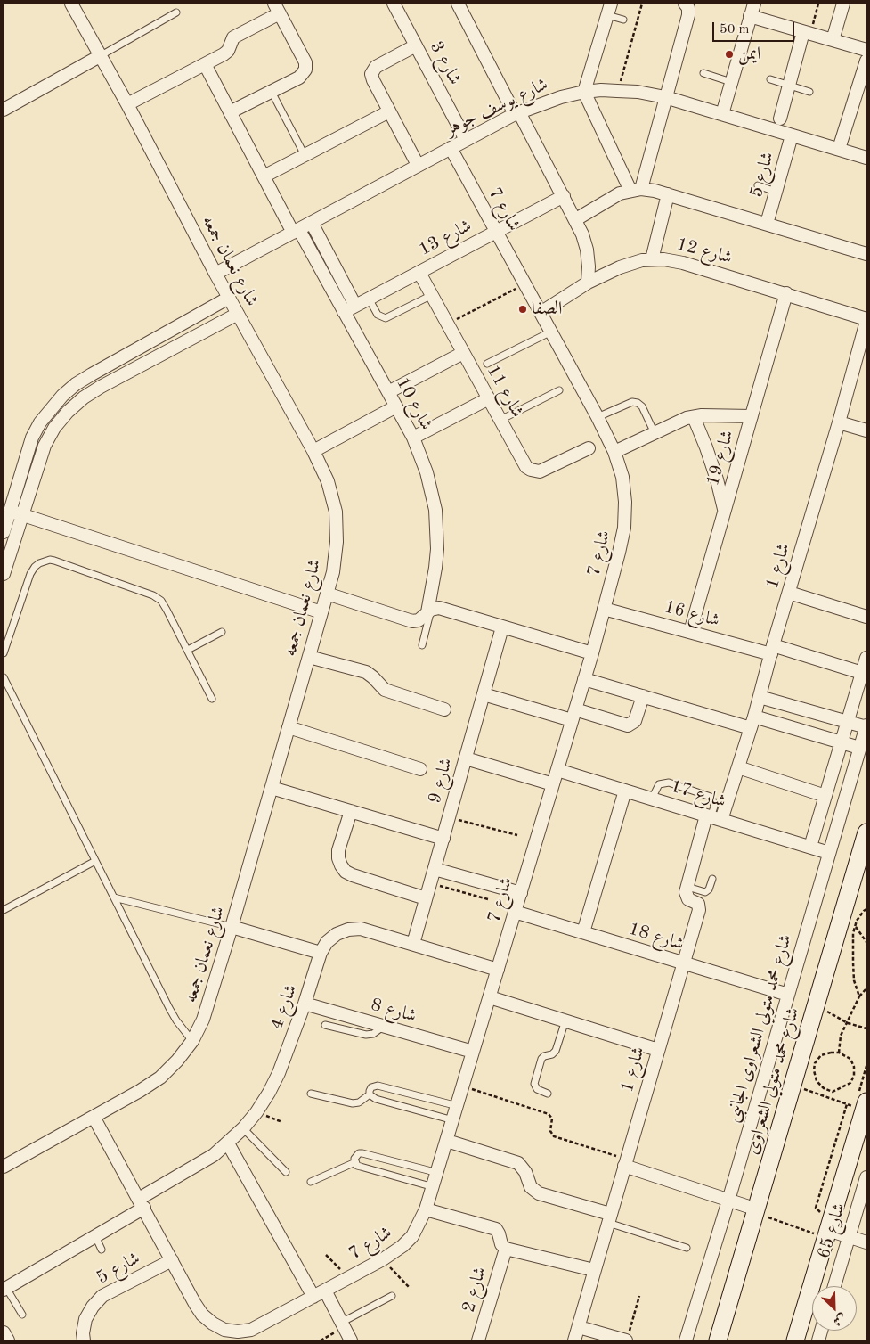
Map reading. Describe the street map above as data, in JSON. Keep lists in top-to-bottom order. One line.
{"streets":{"street":["شارع 3","شارع يوسف جوهر","شارع 5","شارع 7","شارع 13","شارع 12","شارع نعمان جمعه","شارع 11","شارع 10","شارع 19","شارع 1","شارع 16","شارع 9","شارع 17","شارع 18","شارع 4","شارع 8","شارع محمد متولي الشعراوى الجانبى","شارع محمد متولي الشعراوى","شارع 65","شارع 2"]},"crossings":[["شارع 3","شارع يوسف جوهر"],["شارع يوسف جوهر","شارع 5"],["شارع يوسف جوهر","شارع 7"],["شارع يوسف جوهر","شارع نعمان جمعه"],["شارع يوسف جوهر","شارع 10"],["شارع 5","شارع 7"],["شارع 7","شارع 13"],["شارع 7","شارع 12"],["شارع 7","شارع نعمان جمعه"],["شارع 7","شارع 16"],["شارع 7","شارع 17"],["شارع 7","شارع 18"],["شارع 7","شارع 4"],["شارع 7","شارع 8"],["شارع 13","شارع 11"],["شارع 13","شارع 10"],["شارع 12","شارع 19"],["شارع 12","شارع 1"],["شارع 19","شارع 16"],["شارع 1","شارع 16"],["شارع 1","شارع 17"],["شارع 1","شارع 18"],["شارع 9","شارع 4"],["شارع 17","شارع محمد متولي الشعراوى الجانبى"],["شارع 18","شارع محمد متولي الشعراوى الجانبى"],["شارع 4","شارع 8"]],"places":["ايمن","الصفا"],"scale_bar":"50 m","north":"bottom right"}
